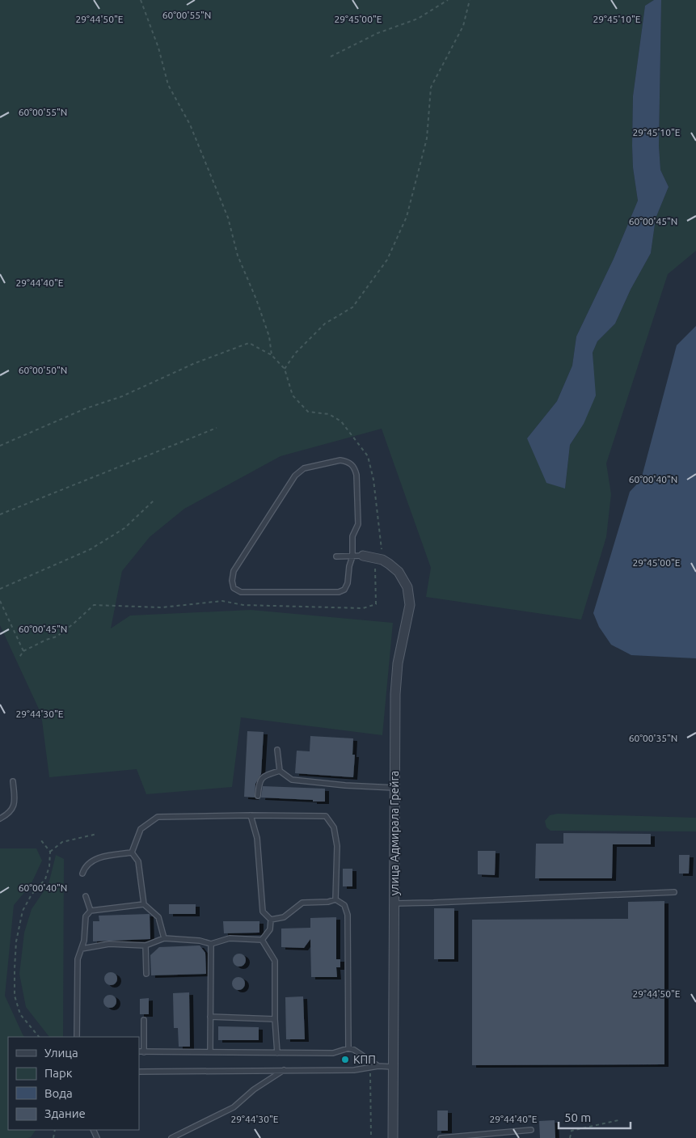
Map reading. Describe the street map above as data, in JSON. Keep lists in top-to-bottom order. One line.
{"streets":{"street":["улица Адмирала Грейга"]},"places":["КПП"],"legend":["Улица","Парк","Вода","Здание"],"scale_bar":"50 m","coordinates":["60°00'55\"N","29°44'50\"E","29°45'00\"E","29°45'10\"E","60°00'45\"N","29°44'40\"E","60°00'50\"N","60°00'40\"N","29°44'30\"E","60°00'35\"N"]}
